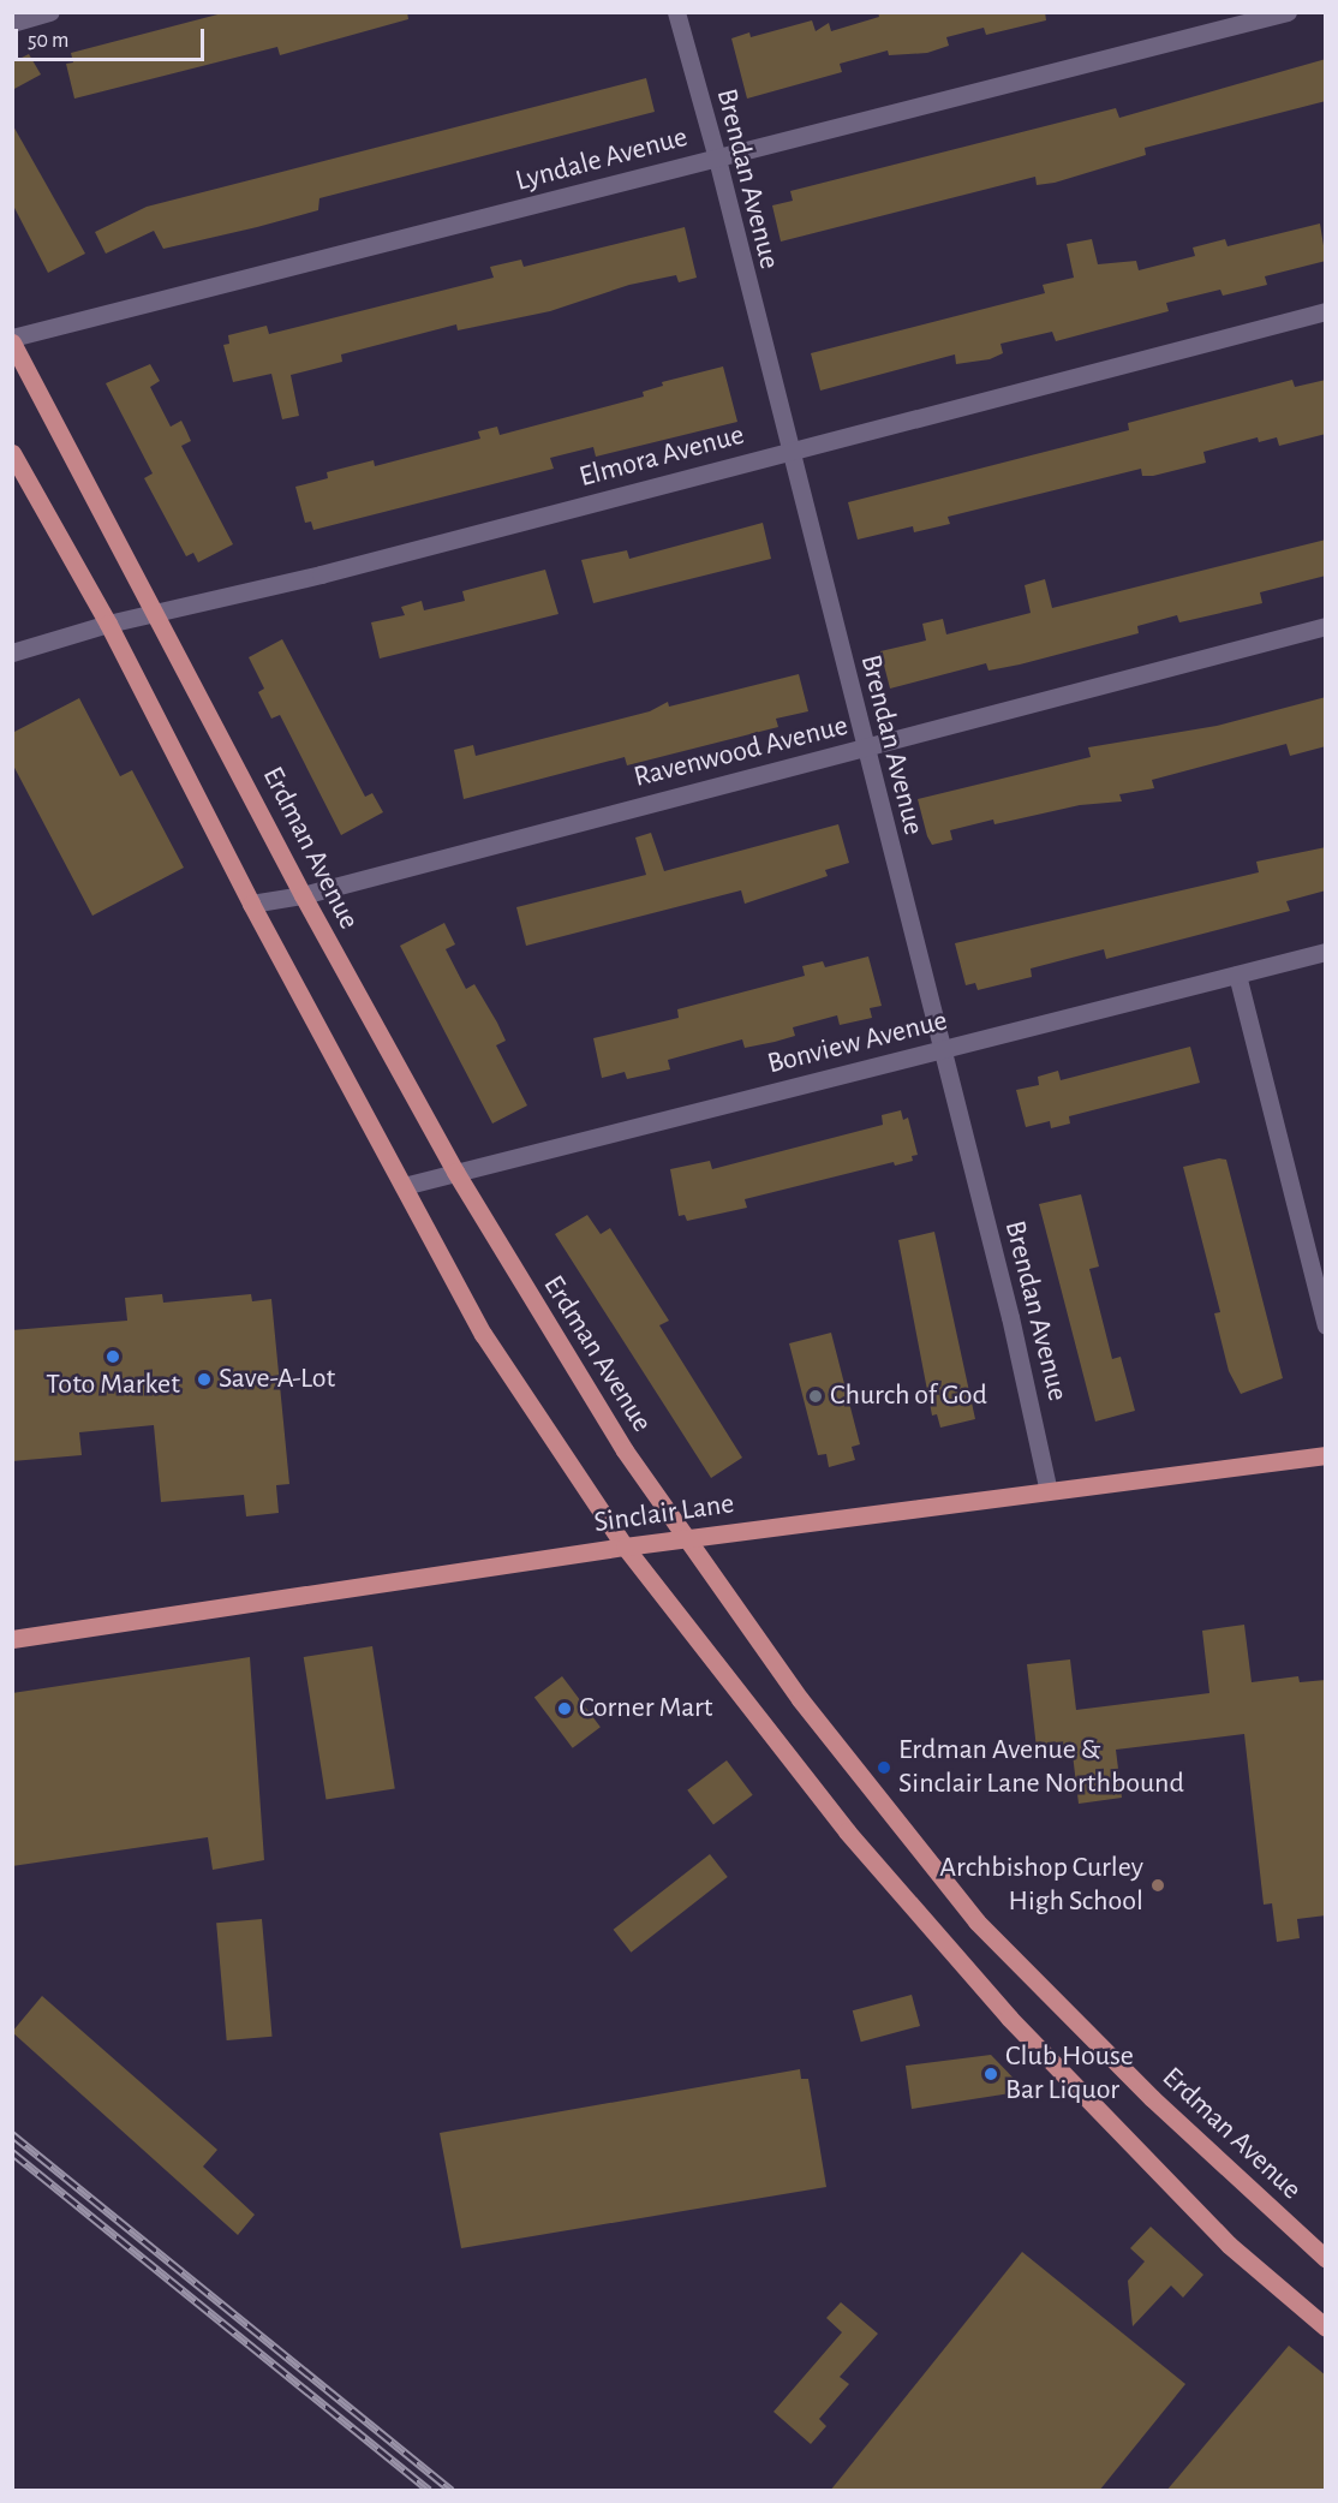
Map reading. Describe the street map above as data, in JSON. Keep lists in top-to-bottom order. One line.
{"streets":{"main road":["Erdman Avenue","Sinclair Lane"],"street":["Lyndale Avenue","Brendan Avenue","Elmora Avenue","Ravenwood Avenue","Bonview Avenue"]},"crossings":[["Lyndale Avenue","Brendan Avenue"],["Lyndale Avenue","Erdman Avenue"],["Brendan Avenue","Elmora Avenue"],["Brendan Avenue","Ravenwood Avenue"],["Brendan Avenue","Bonview Avenue"],["Brendan Avenue","Sinclair Lane"],["Elmora Avenue","Erdman Avenue"],["Ravenwood Avenue","Erdman Avenue"],["Erdman Avenue","Bonview Avenue"],["Erdman Avenue","Sinclair Lane"]],"places":["Toto Market","Save-A-Lot","Church of God","Corner Mart","Erdman Avenue & Sinclair Lane Northbound","Archbishop Curley High School","Club House Bar Liquor"],"scale_bar":"50 m"}
